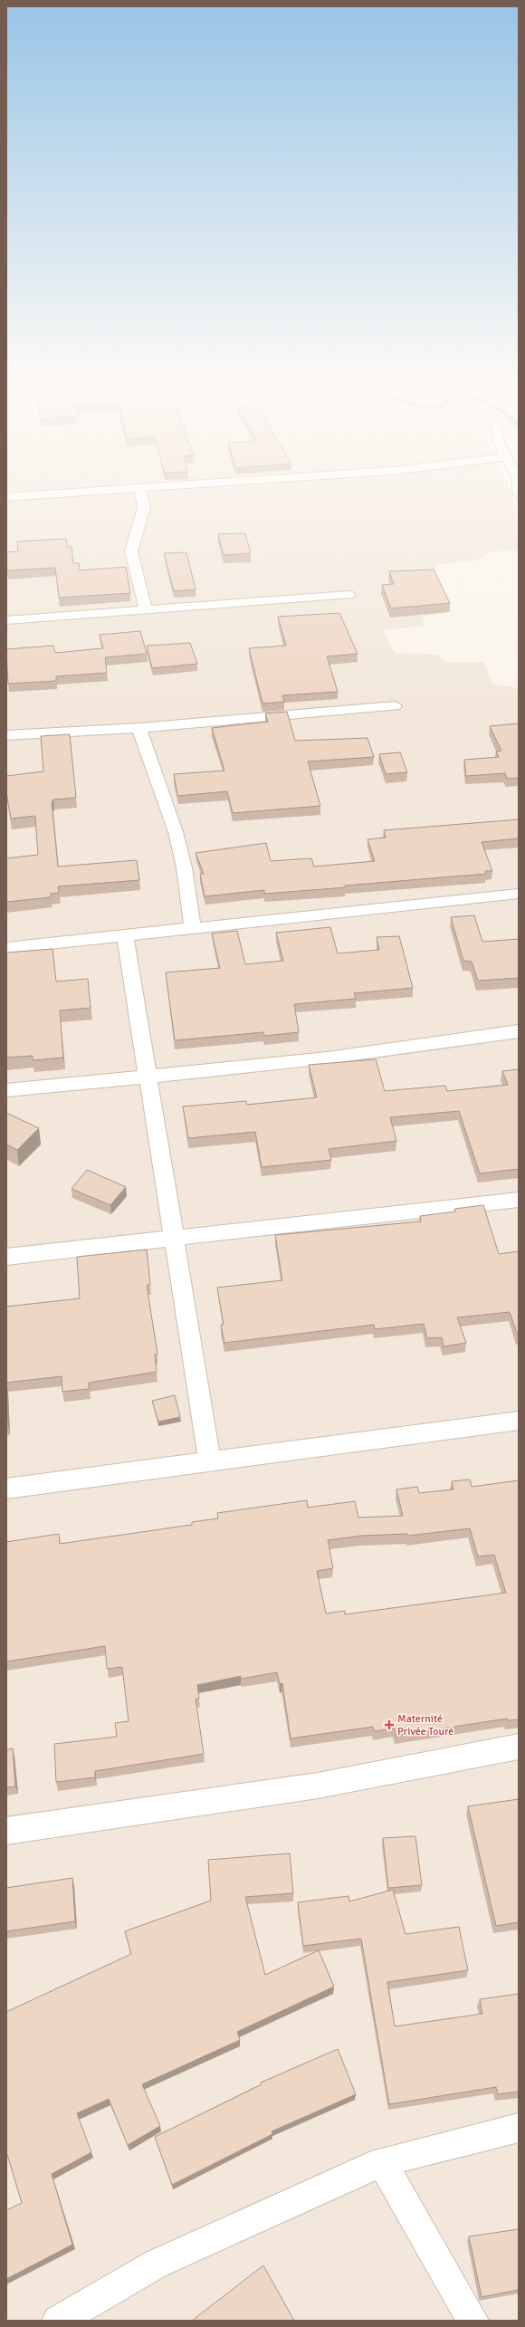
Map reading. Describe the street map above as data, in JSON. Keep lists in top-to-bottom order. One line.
{"places":{"health":["Maternité Privée Touré"]}}
